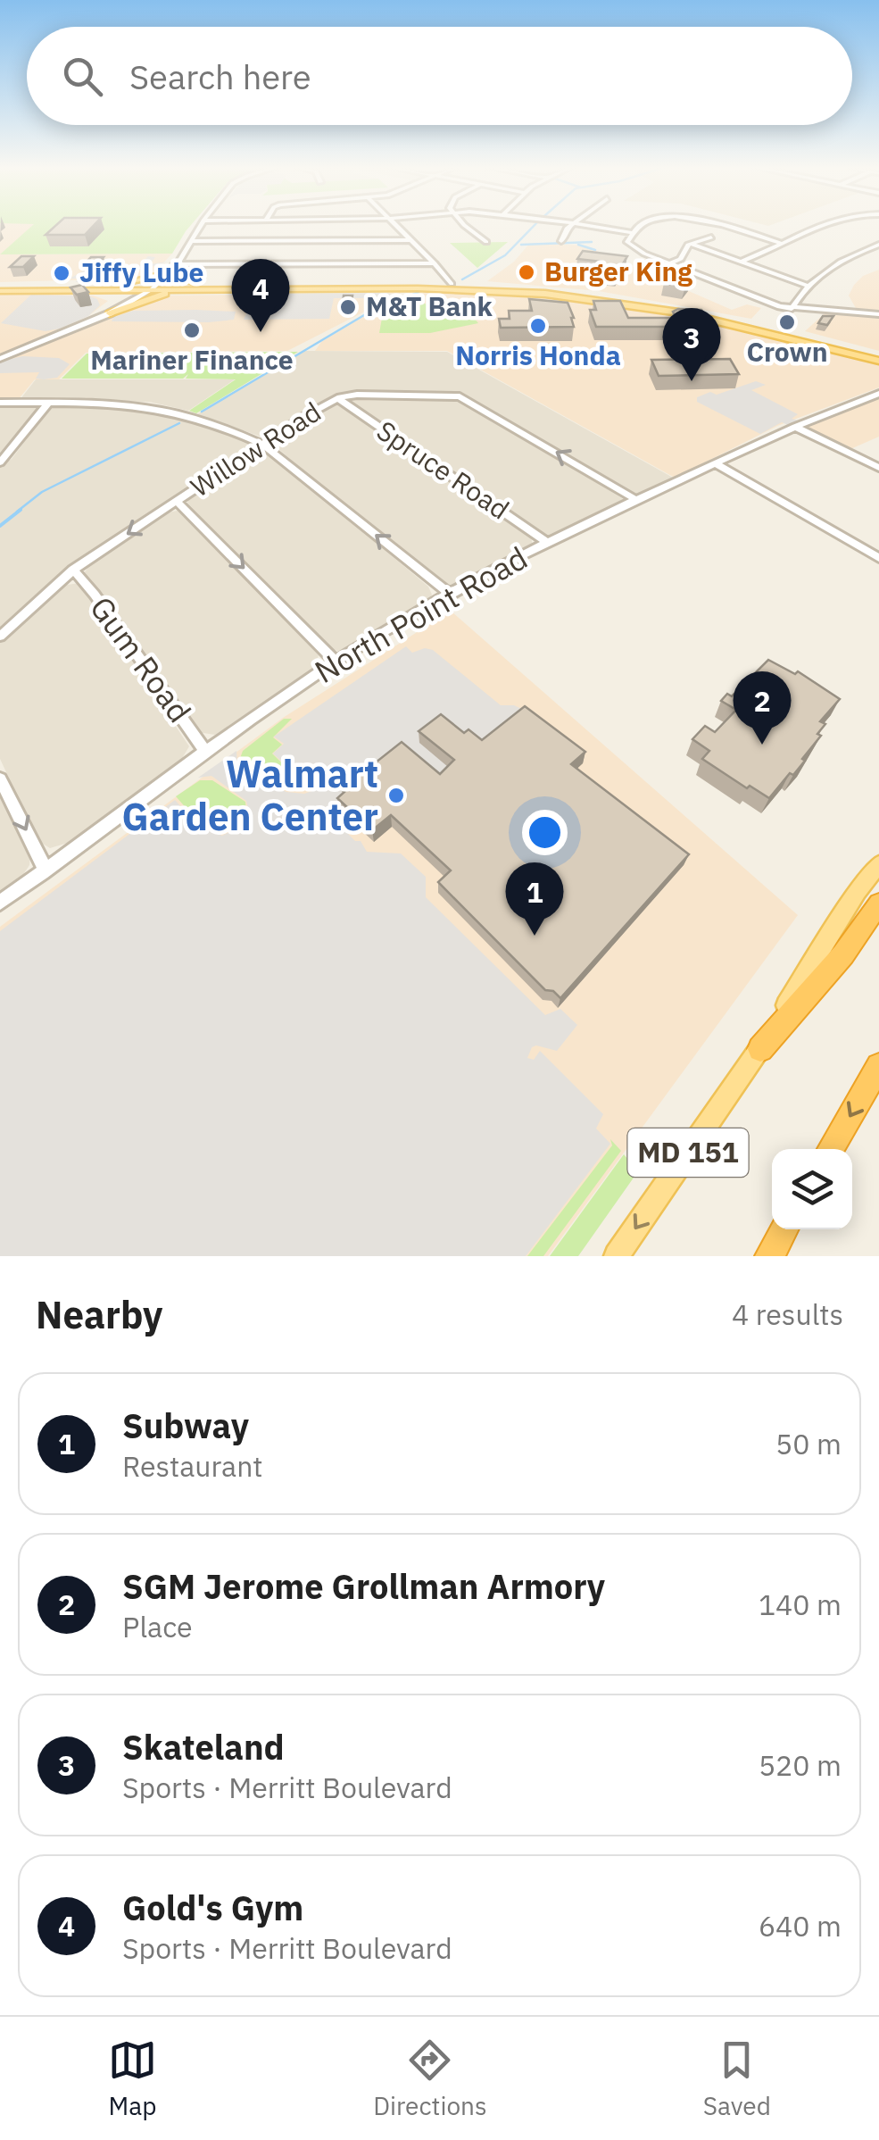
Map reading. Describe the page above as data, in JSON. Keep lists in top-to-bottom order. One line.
{"streets":{"main road":["MD 151"],"street":["Willow Road","Spruce Road","North Point Road","Gum Road"]},"crossings":[["Willow Road","Spruce Road"],["Willow Road","North Point Road"],["Willow Road","Gum Road"],["Spruce Road","North Point Road"],["North Point Road","Gum Road"]],"one_way":["Willow Road"],"places":["Burger King","Jiffy Lube","M&T Bank","Crown","Norris Honda","Mariner Finance","Walmart Garden Center"],"page":{"search":"Search here","pins":["4","3","2","1"],"heading":["Nearby","4 results"],"list":[{"mark":"1","name":"Subway","note":"Restaurant","value":"50 m"},{"mark":"2","name":"SGM Jerome Grollman Armory","note":"Place","value":"140 m"},{"mark":"3","name":"Skateland","note":"Sports · Merritt Boulevard","value":"520 m"},{"mark":"4","name":"Gold's Gym","note":"Sports · Merritt Boulevard","value":"640 m"}],"nav":["Map","Directions","Saved"]}}
